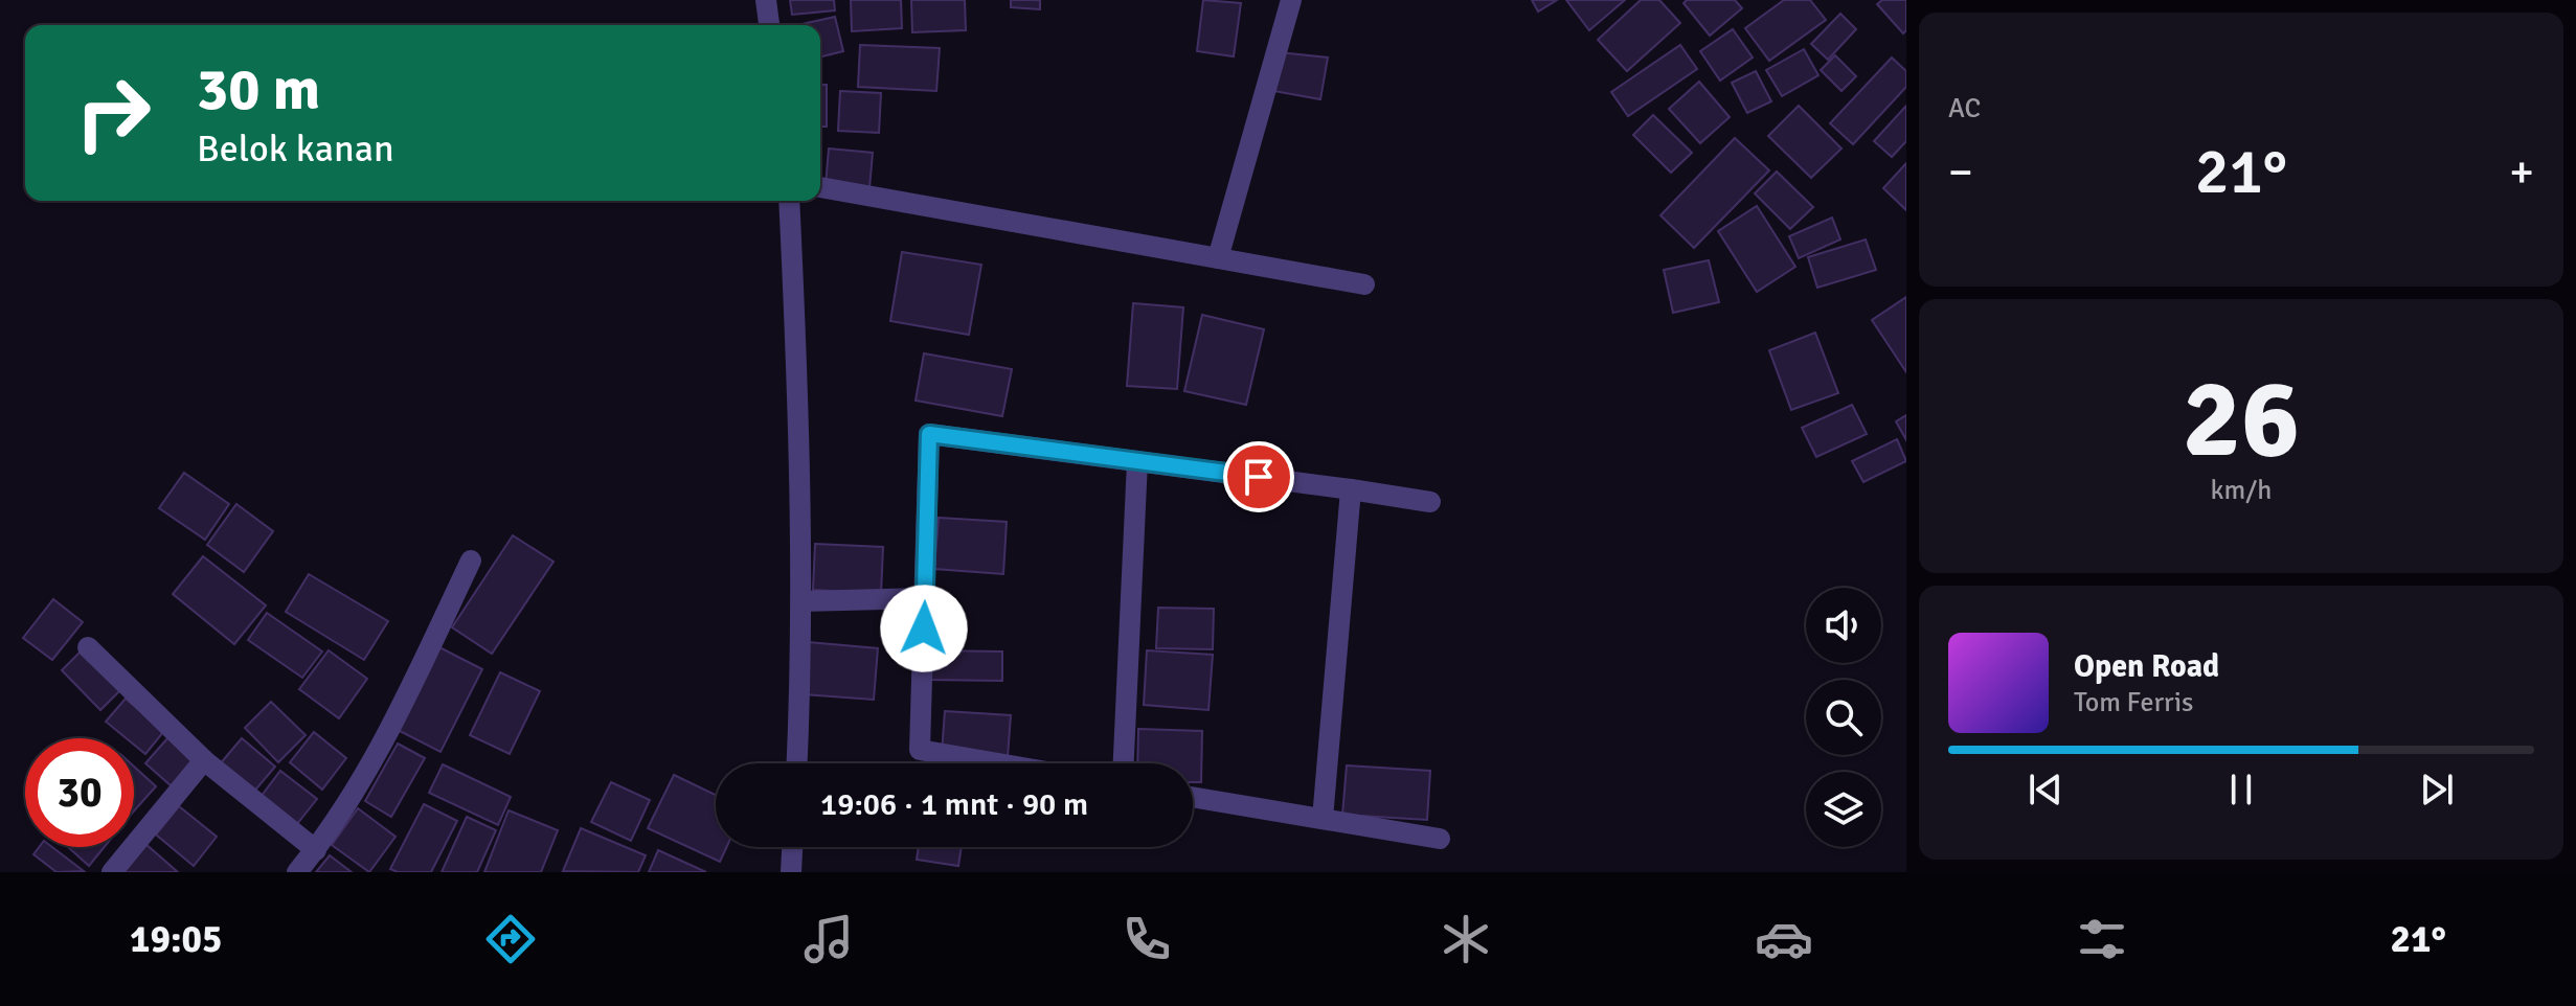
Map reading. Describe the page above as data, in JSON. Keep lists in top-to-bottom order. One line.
{"page":{"tile":["AC",["26","km/h"]],"turn":["30 m","Belok kanan"],"heat":["−","21°","+"],"song":["Open Road","Tom Ferris"],"limit":"30","trip":"19:06 · 1 mnt · 90 m","tabs":["19:05","21°"]}}
